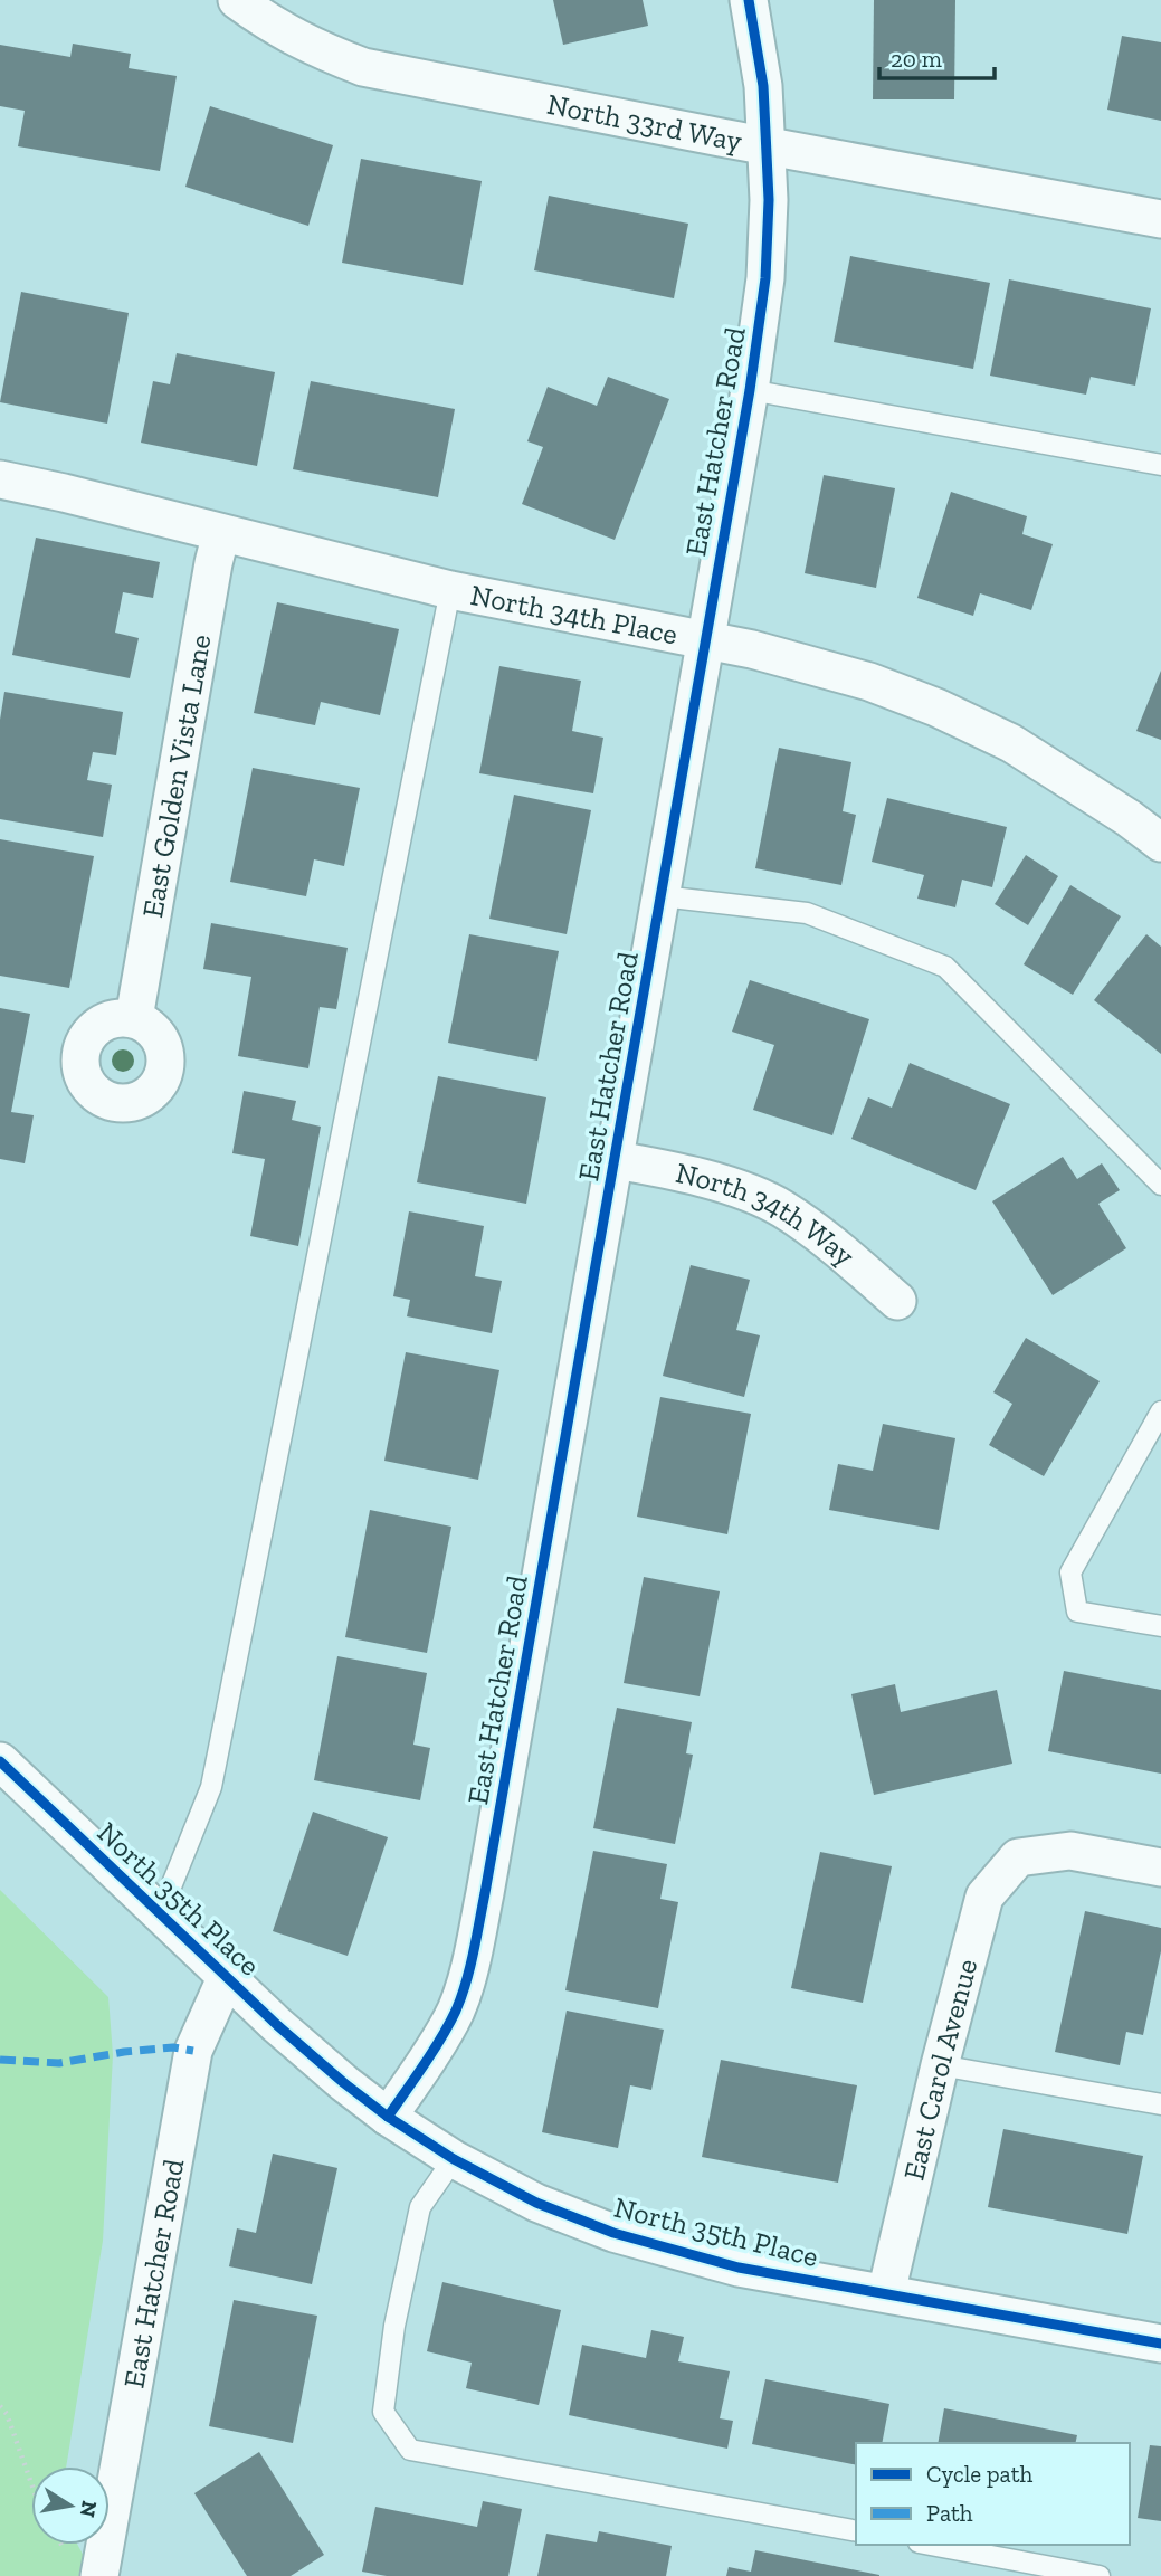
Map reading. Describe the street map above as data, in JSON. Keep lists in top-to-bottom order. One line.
{"streets":{"street":["North 33rd Way","East Hatcher Road","North 34th Place","East Golden Vista Lane","North 34th Way","North 35th Place","East Carol Avenue"]},"crossings":[["North 33rd Way","East Hatcher Road"],["East Hatcher Road","North 34th Place"],["East Hatcher Road","North 34th Way"],["East Hatcher Road","North 35th Place"],["North 34th Place","East Golden Vista Lane"],["North 35th Place","East Carol Avenue"]],"legend":["Cycle path","Path"],"scale_bar":"20 m","north":"right"}
